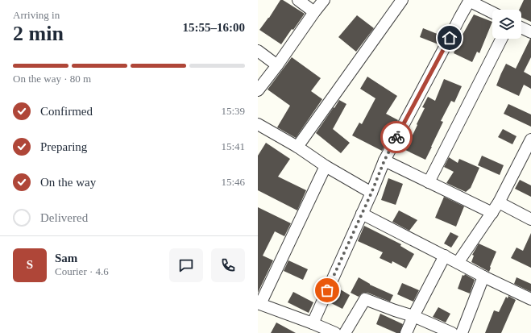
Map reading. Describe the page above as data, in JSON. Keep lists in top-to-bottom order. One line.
{"page":{"heading":["2 min","Arriving in","15:55–16:00"],"panel":["Sam","Courier · 4.6"],"bar":"On the way · 80 m","list":[["Confirmed","15:39"],["Preparing","15:41"],["On the way","15:46"],"Delivered"],"round":"S"}}
